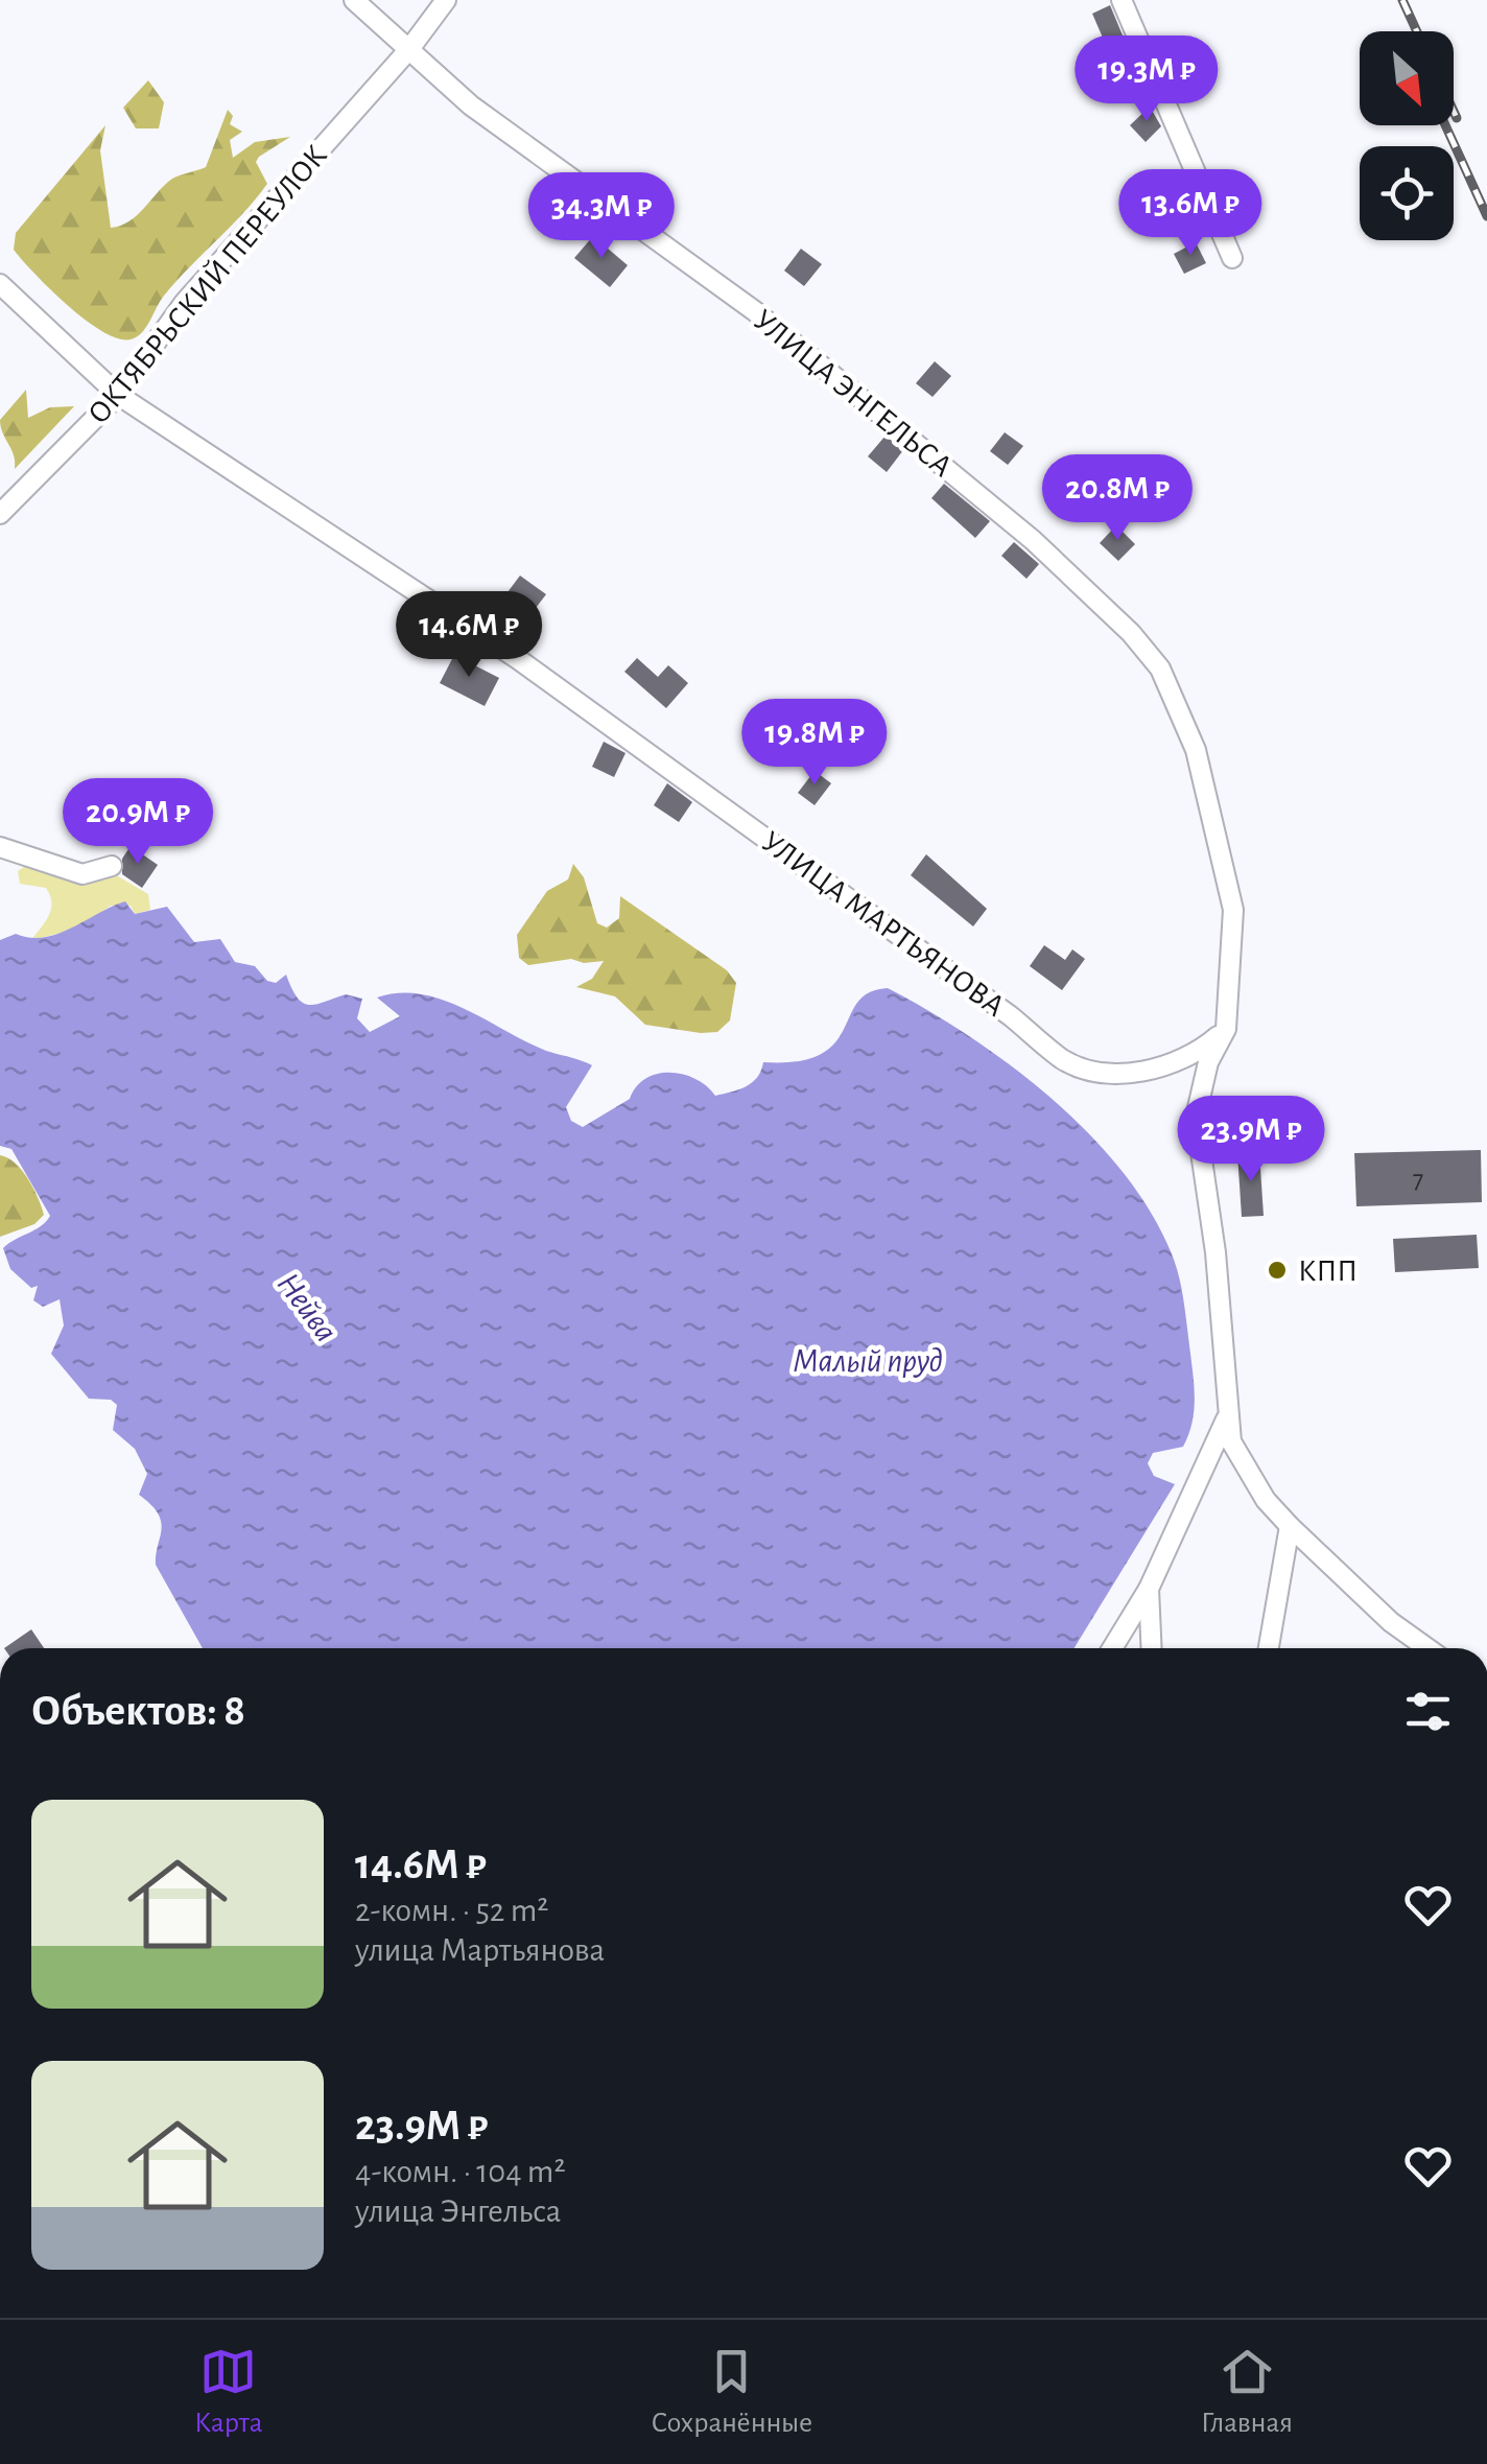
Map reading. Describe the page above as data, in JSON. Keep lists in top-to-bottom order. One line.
{"streets":{"street":["ОКТЯБРЬСКИЙ ПЕРЕУЛОК","УЛИЦА ЭНГЕЛЬСА","УЛИЦА МАРТЬЯНОВА"]},"crossings":[["ОКТЯБРЬСКИЙ ПЕРЕУЛОК","УЛИЦА ЭНГЕЛЬСА"],["ОКТЯБРЬСКИЙ ПЕРЕУЛОК","УЛИЦА МАРТЬЯНОВА"],["УЛИЦА ЭНГЕЛЬСА","УЛИЦА МАРТЬЯНОВА"]],"water":["Нейва","Малый пруд"],"places":["КПП"],"house_numbers":["7"],"north":"bottom right","page":{"price":["19.3M ₽","13.6M ₽","34.3M ₽","20.8M ₽","14.6M ₽","19.8M ₽","20.9M ₽","23.9M ₽"],"heading":"Объектов: 8","list":[{"name":"14.6M ₽","note":"2-комн. · 52 m² · улица Мартьянова"},{"name":"23.9M ₽","note":"4-комн. · 104 m² · улица Энгельса"}],"tabs":["Карта","Сохранённые","Главная"]}}
